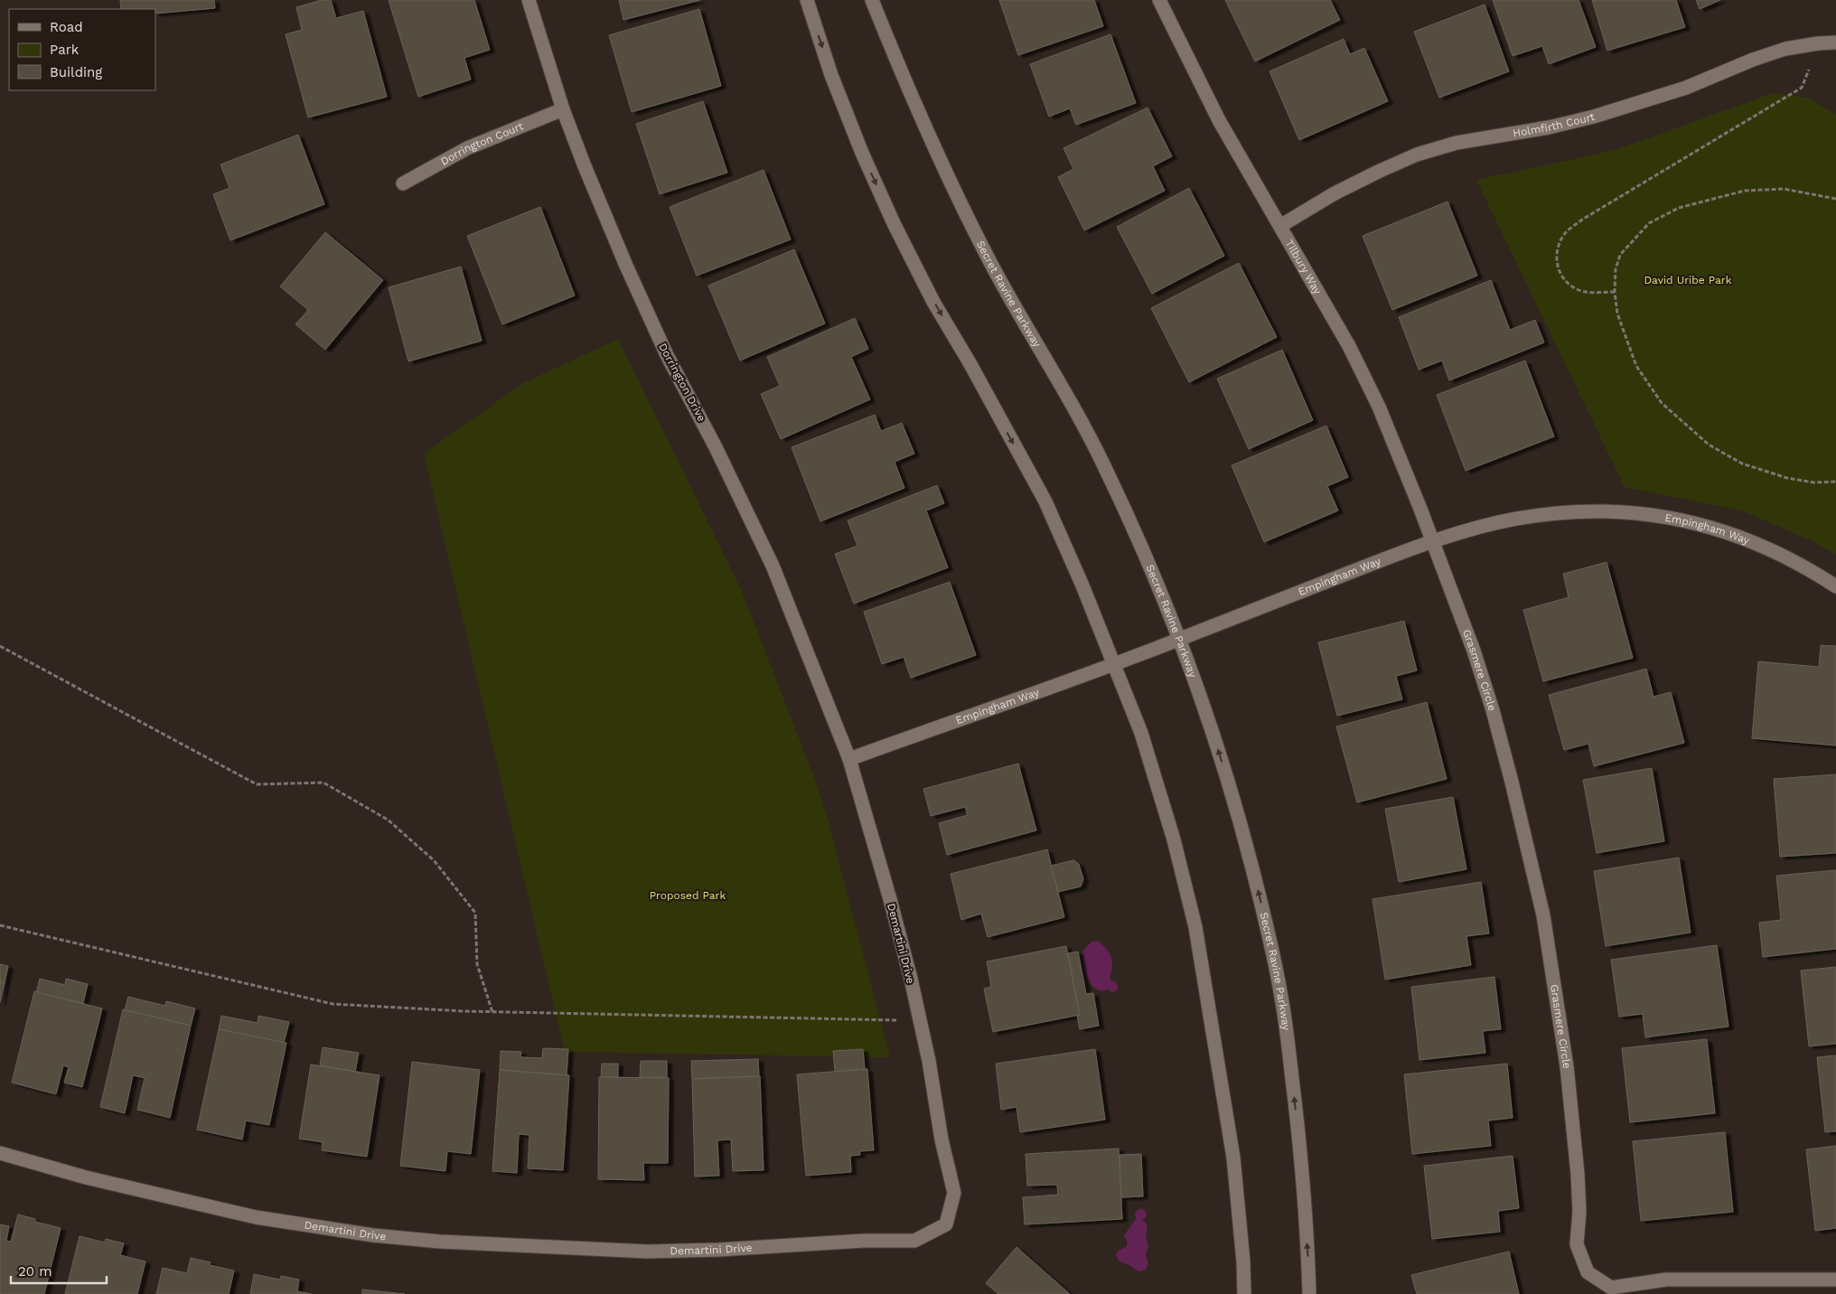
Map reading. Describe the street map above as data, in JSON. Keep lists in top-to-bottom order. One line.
{"streets":{"street":["Holmfirth Court","Dorrington Court","Tilbury Way","Secret Ravine Parkway","Dorrington Drive","Empingham Way","Grasmere Circle","Demartini Drive"]},"crossings":[["Holmfirth Court","Tilbury Way"],["Dorrington Court","Dorrington Drive"],["Tilbury Way","Empingham Way"],["Tilbury Way","Grasmere Circle"],["Secret Ravine Parkway","Empingham Way"],["Dorrington Drive","Empingham Way"],["Dorrington Drive","Demartini Drive"],["Empingham Way","Grasmere Circle"],["Empingham Way","Demartini Drive"]],"parks":["David Uribe Park","Proposed Park"],"legend":["Road","Park","Building"],"scale_bar":"20 m"}
